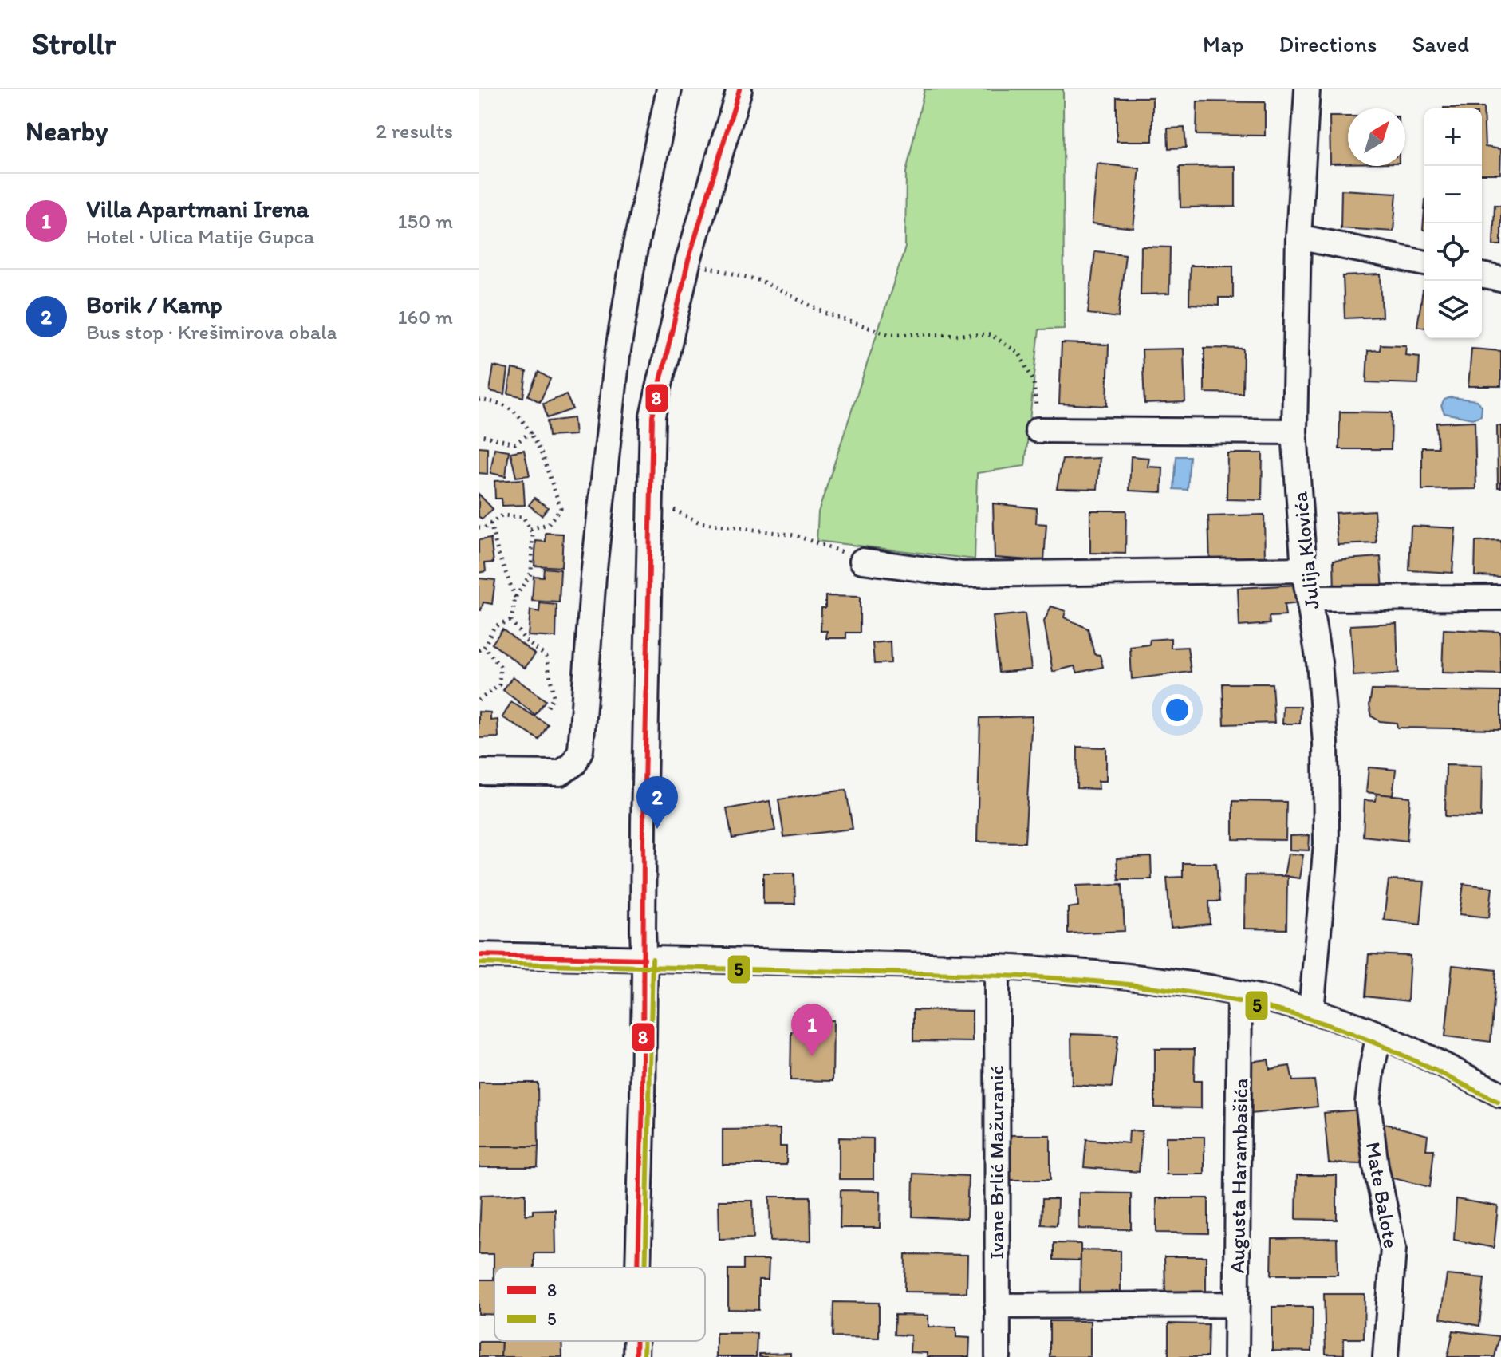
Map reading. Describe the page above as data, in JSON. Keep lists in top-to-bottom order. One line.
{"streets":{"street":["Julija Klovića","Ivane Brlić Mažuranić","Augusta Harambašića","Mate Balote"]},"lines":["transit line 8","transit line 5"],"legend":["8","5"],"north":"top right","page":{"header":"Strollr","nav":["Map","Directions","Saved"],"heading":["Nearby","2 results"],"map_buttons":["+","−"],"list":[{"mark":"1","name":"Villa Apartmani Irena","note":"Hotel · Ulica Matije Gupca","value":"150 m"},{"mark":"2","name":"Borik / Kamp","note":"Bus stop · Krešimirova obala","value":"160 m"}],"pins":["2","1"]}}
